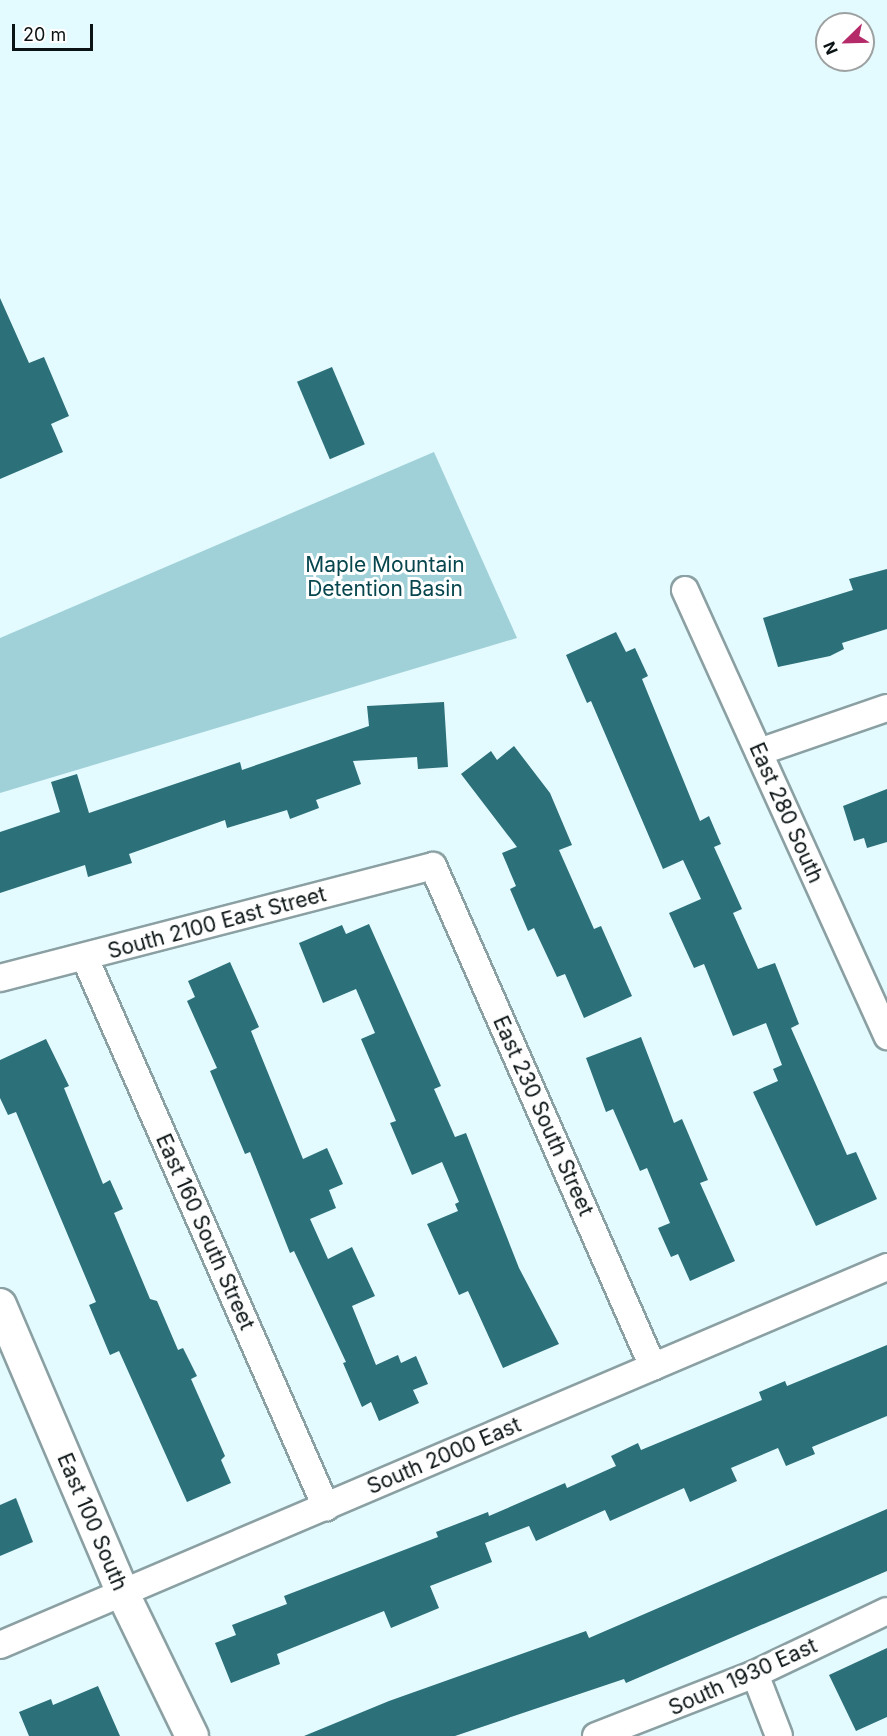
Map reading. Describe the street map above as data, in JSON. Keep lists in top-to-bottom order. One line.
{"streets":{"street":["East 280 South","South 2100 East Street","East 230 South Street","East 160 South Street","South 2000 East","East 100 South","South 1930 East"]},"crossings":[["South 2100 East Street","East 230 South Street"],["South 2100 East Street","East 160 South Street"],["East 230 South Street","South 2000 East"],["East 160 South Street","South 2000 East"],["South 2000 East","East 100 South"]],"parks":["Maple Mountain Detention Basin"],"scale_bar":"20 m","north":"bottom left"}
